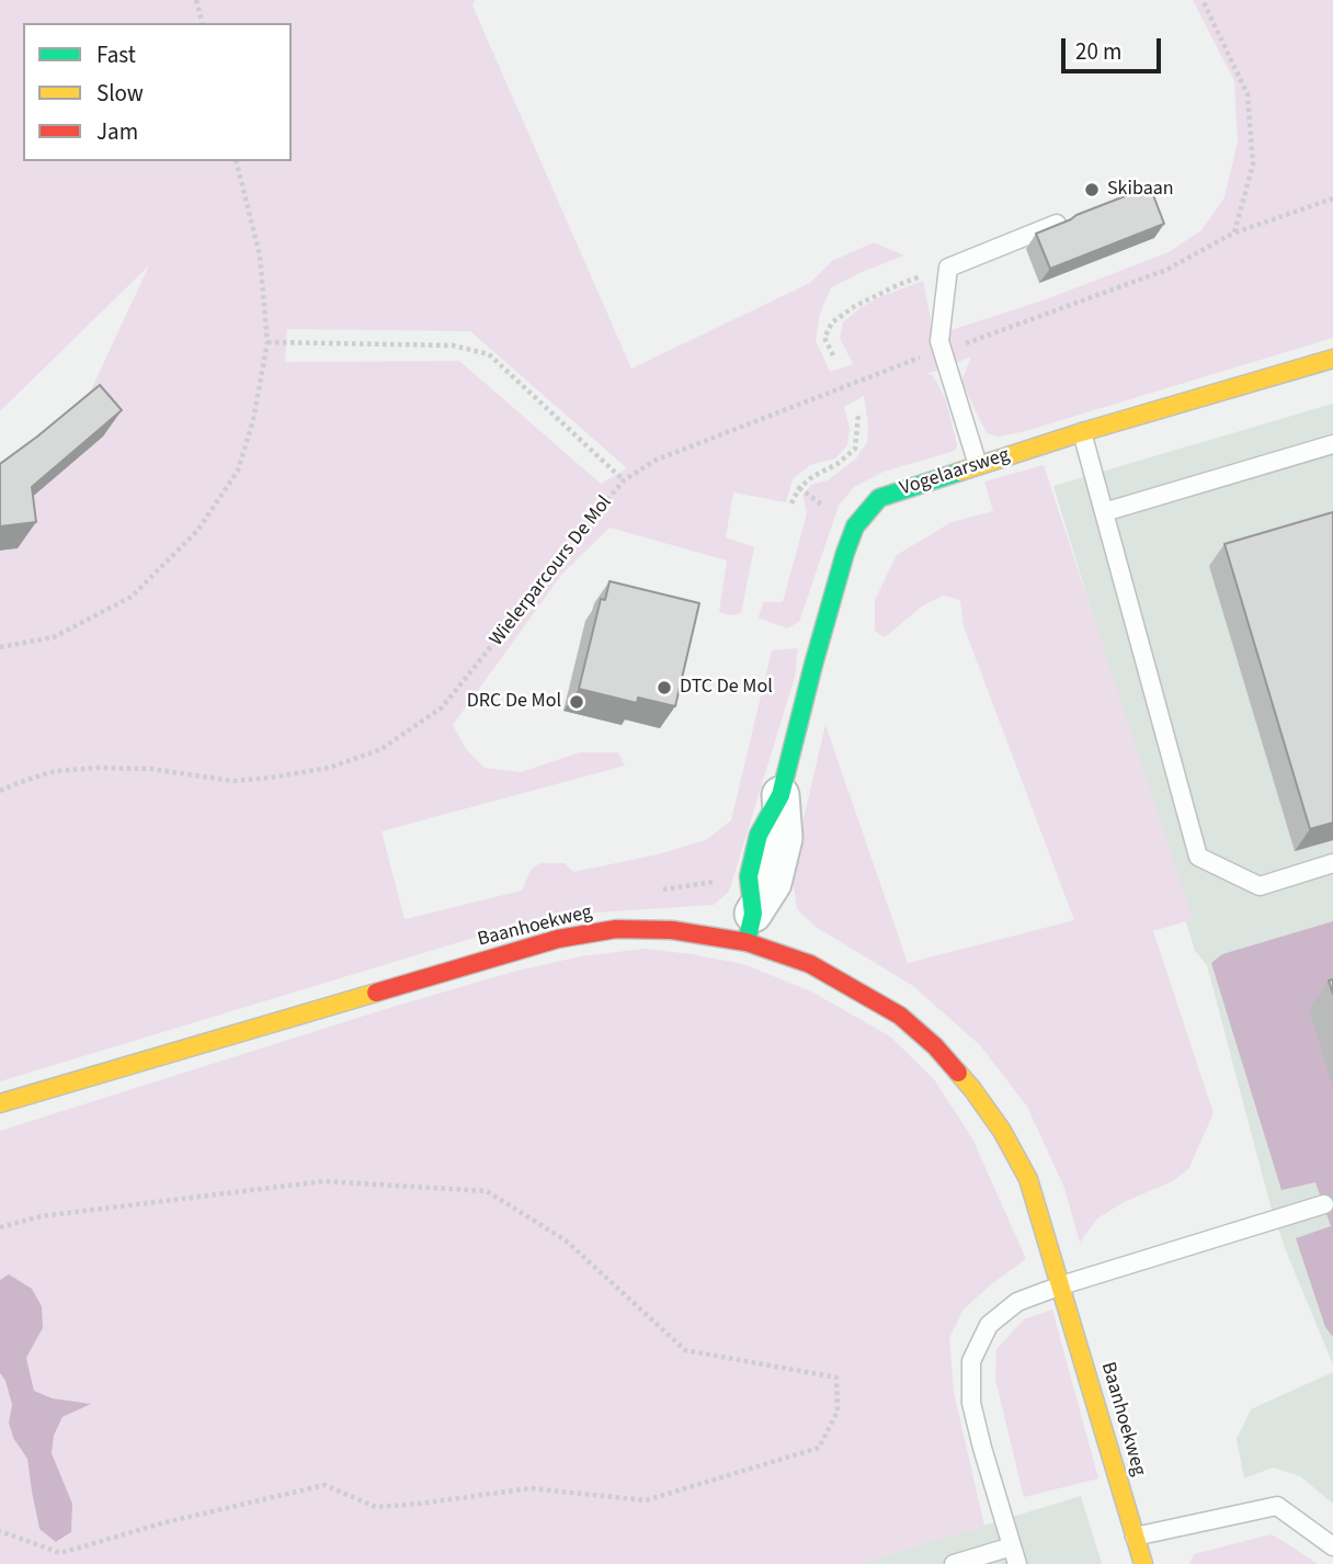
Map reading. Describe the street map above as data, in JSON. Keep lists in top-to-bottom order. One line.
{"streets":{"street":["Vogelaarsweg","Baanhoekweg"],"path":["Wielerparcours De Mol"]},"crossings":[["Vogelaarsweg","Baanhoekweg"]],"places":["Skibaan","DTC De Mol","DRC De Mol"],"legend":["Fast","Slow","Jam"],"scale_bar":"20 m"}
